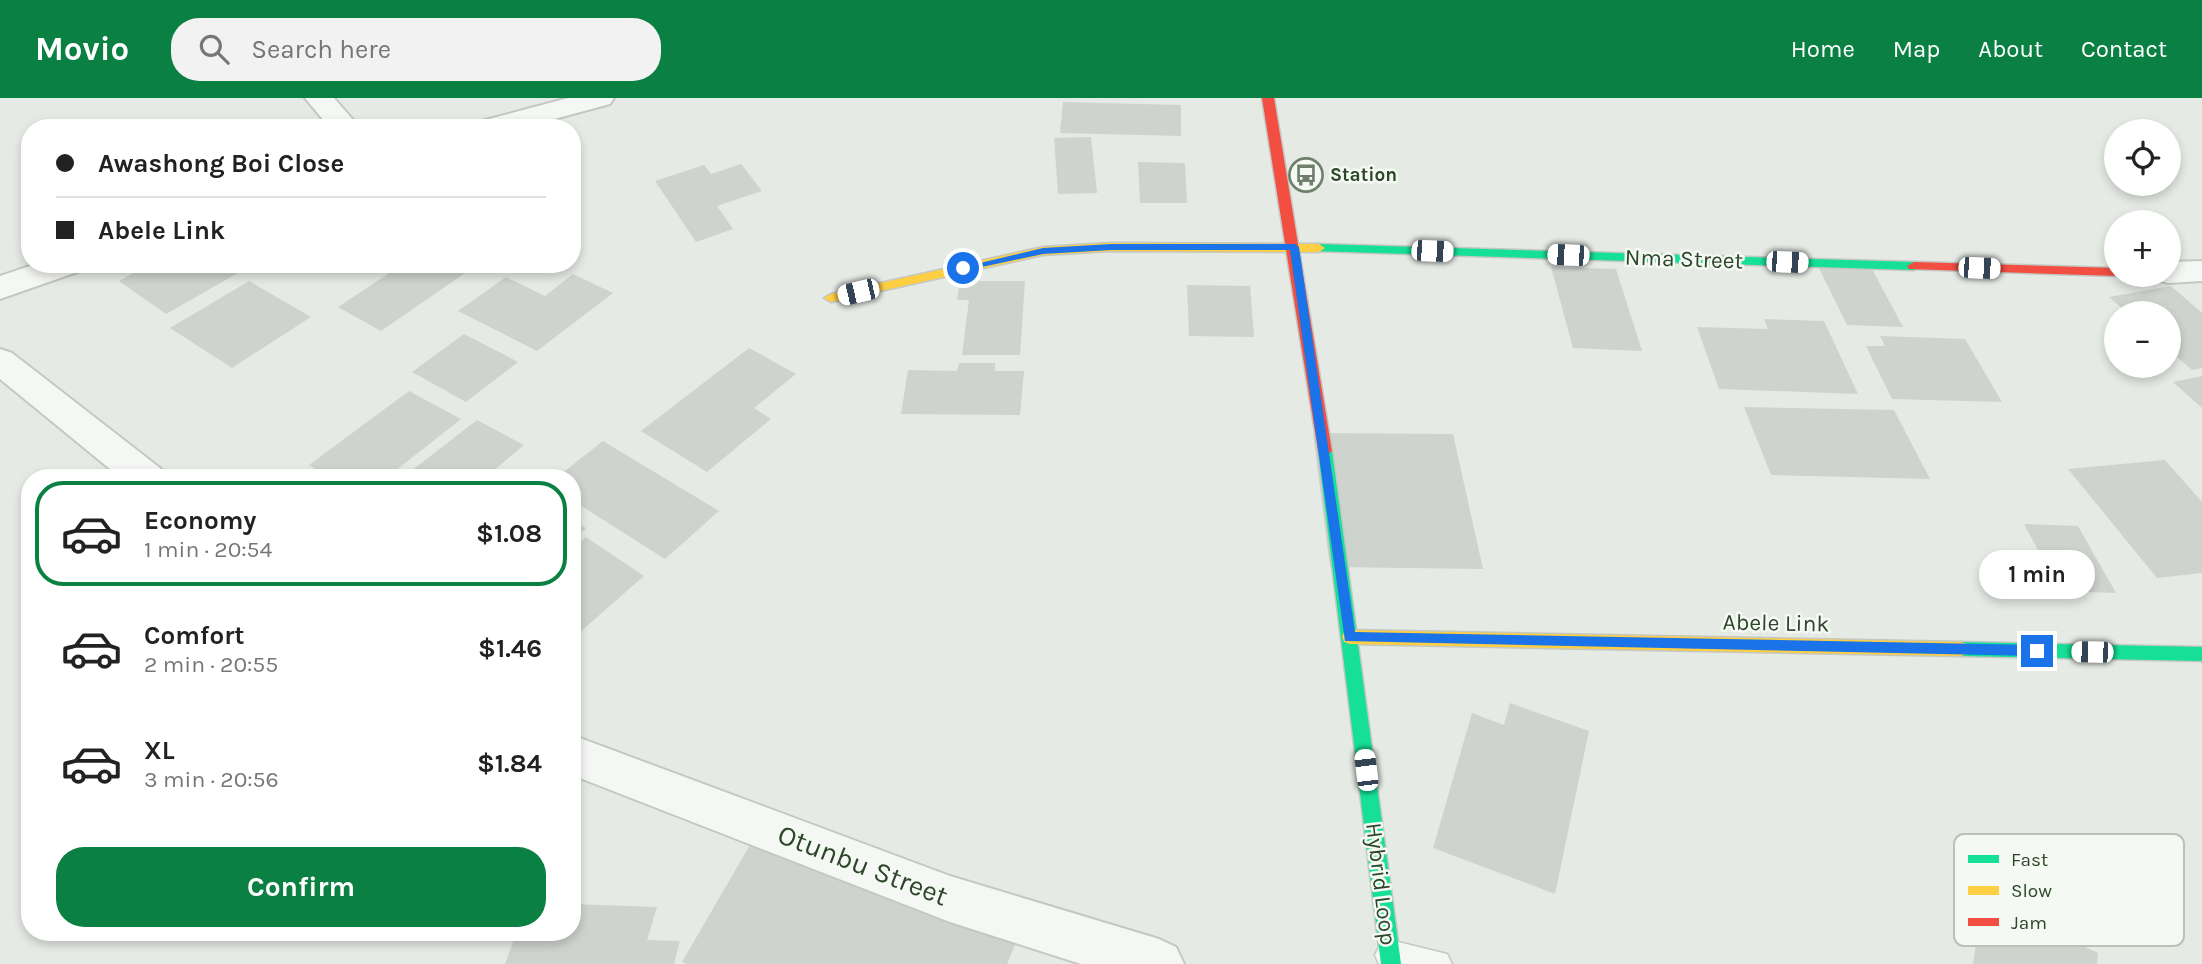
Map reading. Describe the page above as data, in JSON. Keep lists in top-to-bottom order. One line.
{"streets":{"street":["Nma Street","Abele Link","Otunbu Street","Hybrid Loop"]},"crossings":[["Nma Street","Hybrid Loop"],["Abele Link","Hybrid Loop"]],"places":{"bus stop":["Station"]},"legend":["Fast","Slow","Jam"],"page":{"header":"Movio","search":"Search here","nav":["Home","Map","About","Contact"],"map_buttons":["+","−"],"banner":["Awashong Boi Close","Abele Link"],"list":[{"name":"Economy","note":"1 min · 20:54","value":"$1.08"},{"name":"Comfort","note":"2 min · 20:55","value":"$1.46"},{"name":"XL","note":"3 min · 20:56","value":"$1.84"}],"bubble":"1 min","buttons":"Confirm"}}
